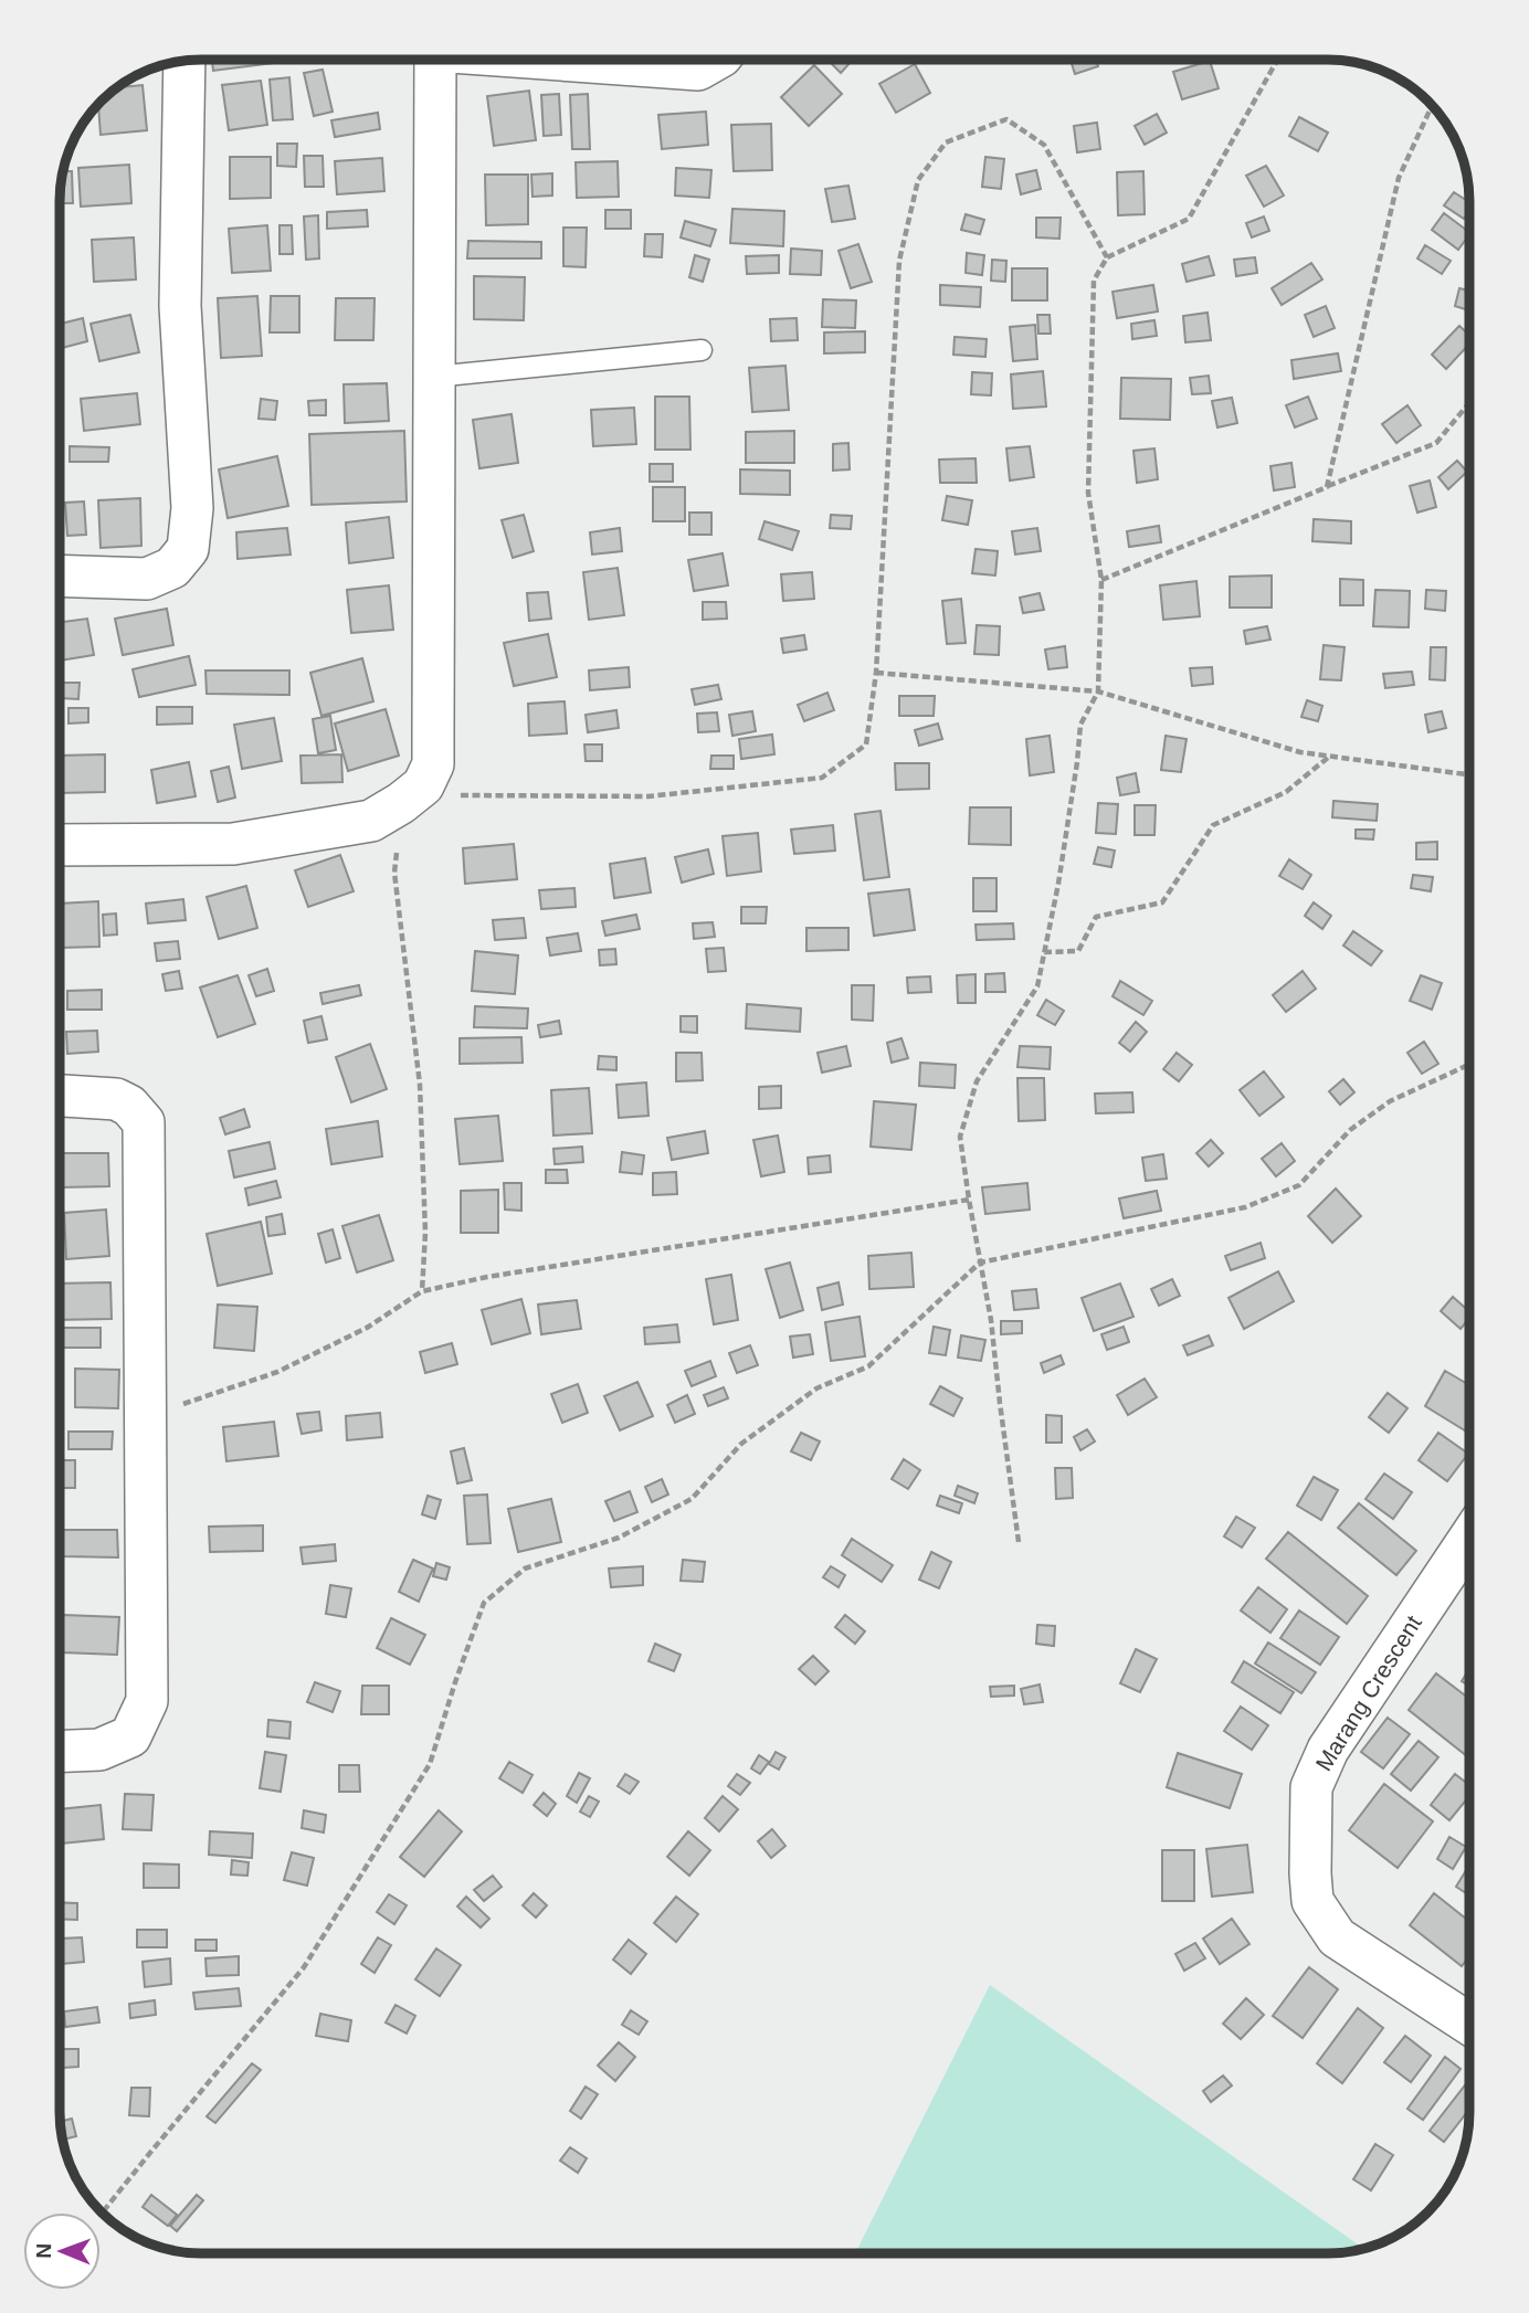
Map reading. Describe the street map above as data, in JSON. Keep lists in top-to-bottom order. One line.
{"streets":{"street":["Marang Crescent"]},"north":"left"}
